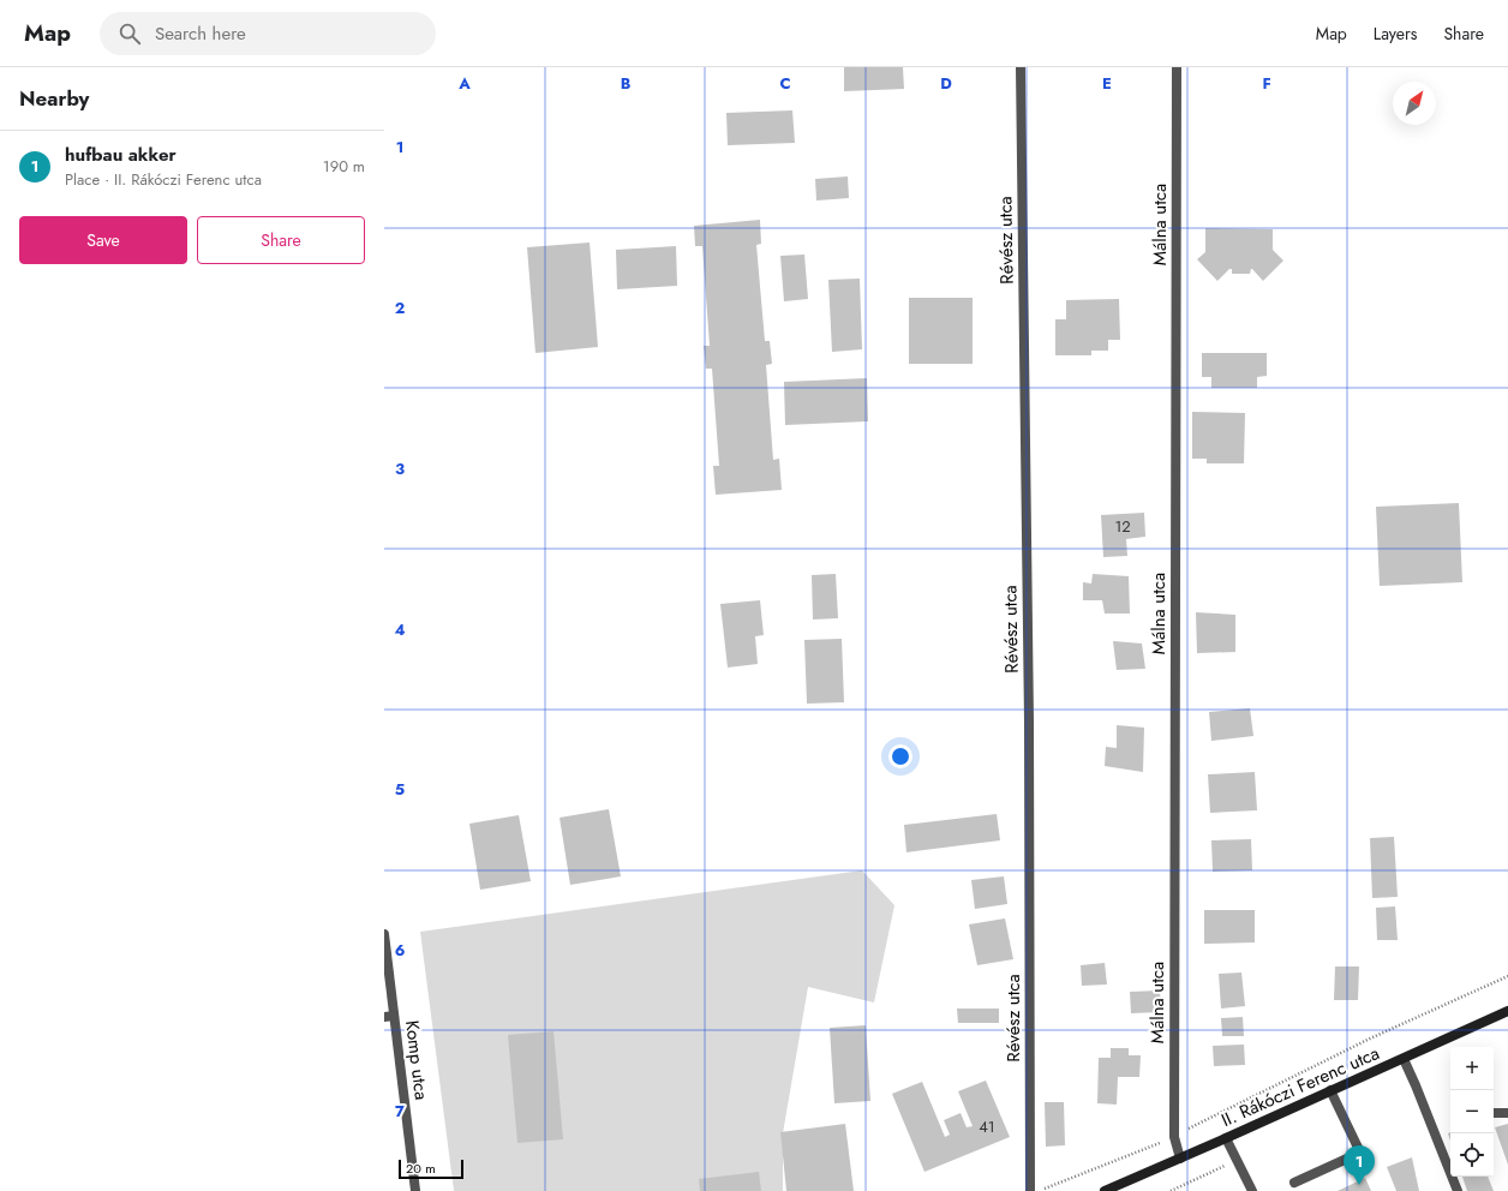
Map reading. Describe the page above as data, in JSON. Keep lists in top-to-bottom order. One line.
{"streets":{"main road":["II. Rákóczi Ferenc utca"],"street":["Málna utca","Révész utca","Komp utca"]},"crossings":[["Málna utca","II. Rákóczi Ferenc utca"]],"house_numbers":["12","41"],"scale_bar":"20 m","north":"top right","page":{"header":"Map","search":"Search here","nav":["Map","Layers","Share"],"heading":"Nearby","list":[{"mark":"1","name":"hufbau akker","note":"Place · II. Rákóczi Ferenc utca","value":"190 m"}],"buttons":["Save","Share"],"map_buttons":["+","−"],"pins":"1","scale":"20 m"},"grid":{"columns":["A","B","C","D","E","F"],"rows":["1","2","3","4","5","6","7"]}}
